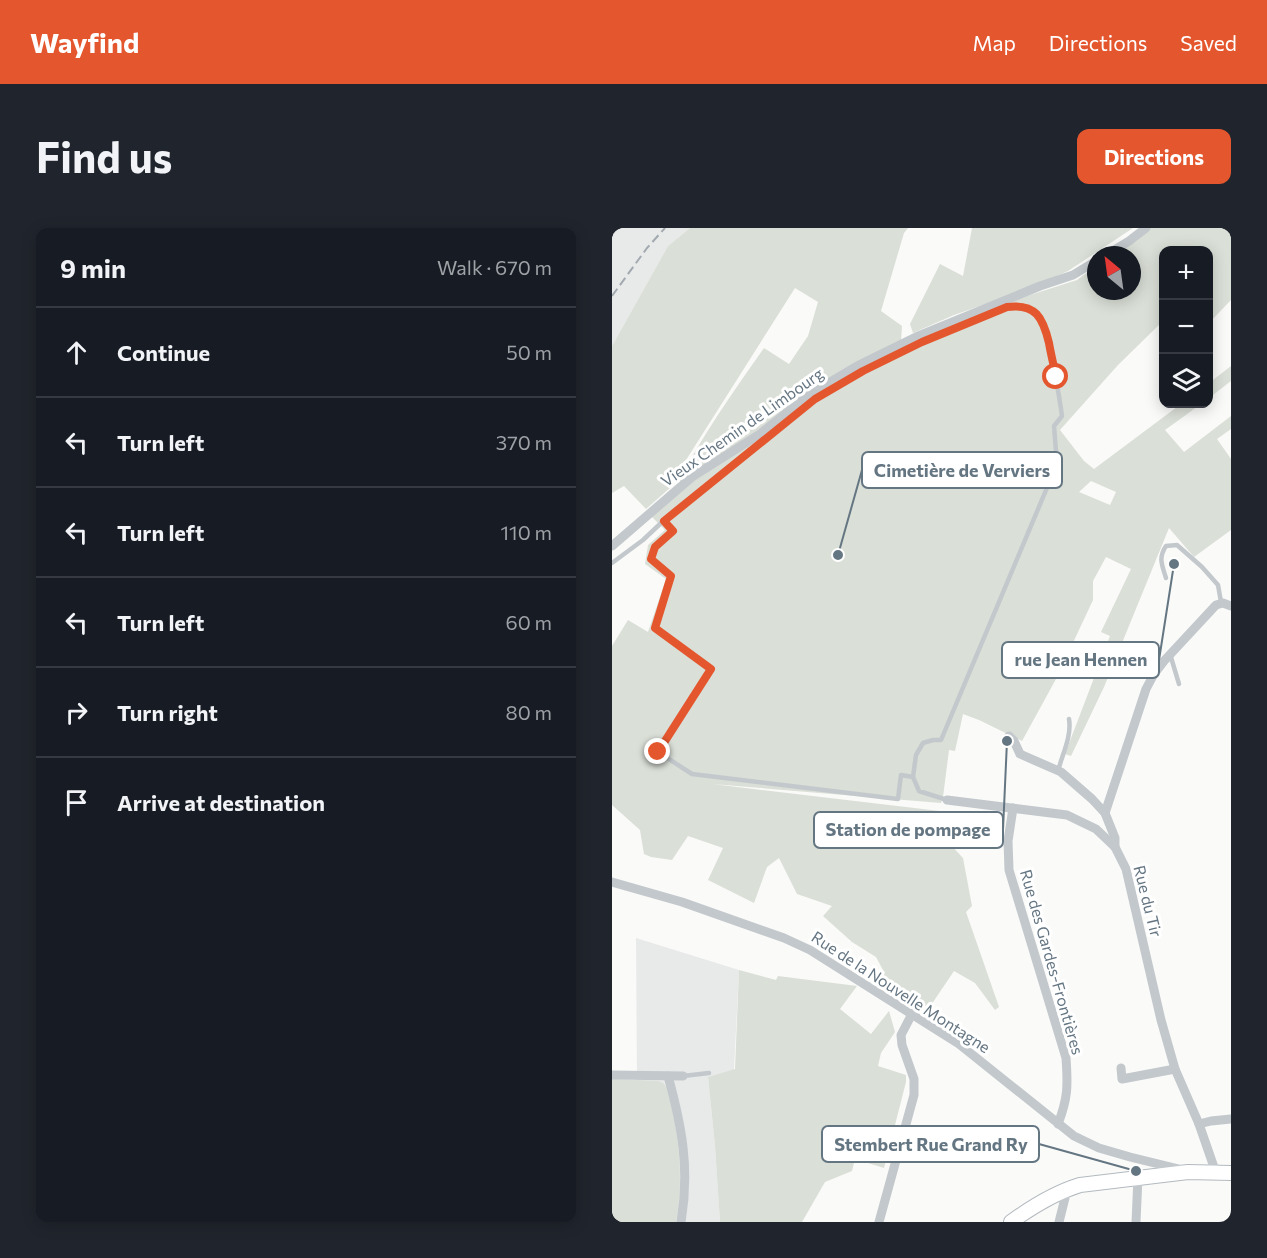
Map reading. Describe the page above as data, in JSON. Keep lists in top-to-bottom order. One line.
{"streets":{"street":["Vieux Chemin de Limbourg","Rue du Tir","Rue des Gardes-Frontières","Rue de la Nouvelle Montagne"]},"crossings":[["Rue du Tir","Rue des Gardes-Frontières"],["Rue des Gardes-Frontières","Rue de la Nouvelle Montagne"]],"places":["Cimetière de Verviers","rue Jean Hennen","Station de pompage","Stembert Rue Grand Ry"],"north":"top left","page":{"header":"Wayfind","nav":["Map","Directions","Saved"],"buttons":"Directions","title":"Find us","heading":["9 min","Walk · 670 m"],"map_buttons":["+","−"],"list":[["Continue","50 m"],["Turn left","370 m"],["Turn left","110 m"],["Turn left","60 m"],["Turn right","80 m"],"Arrive at destination"]}}
